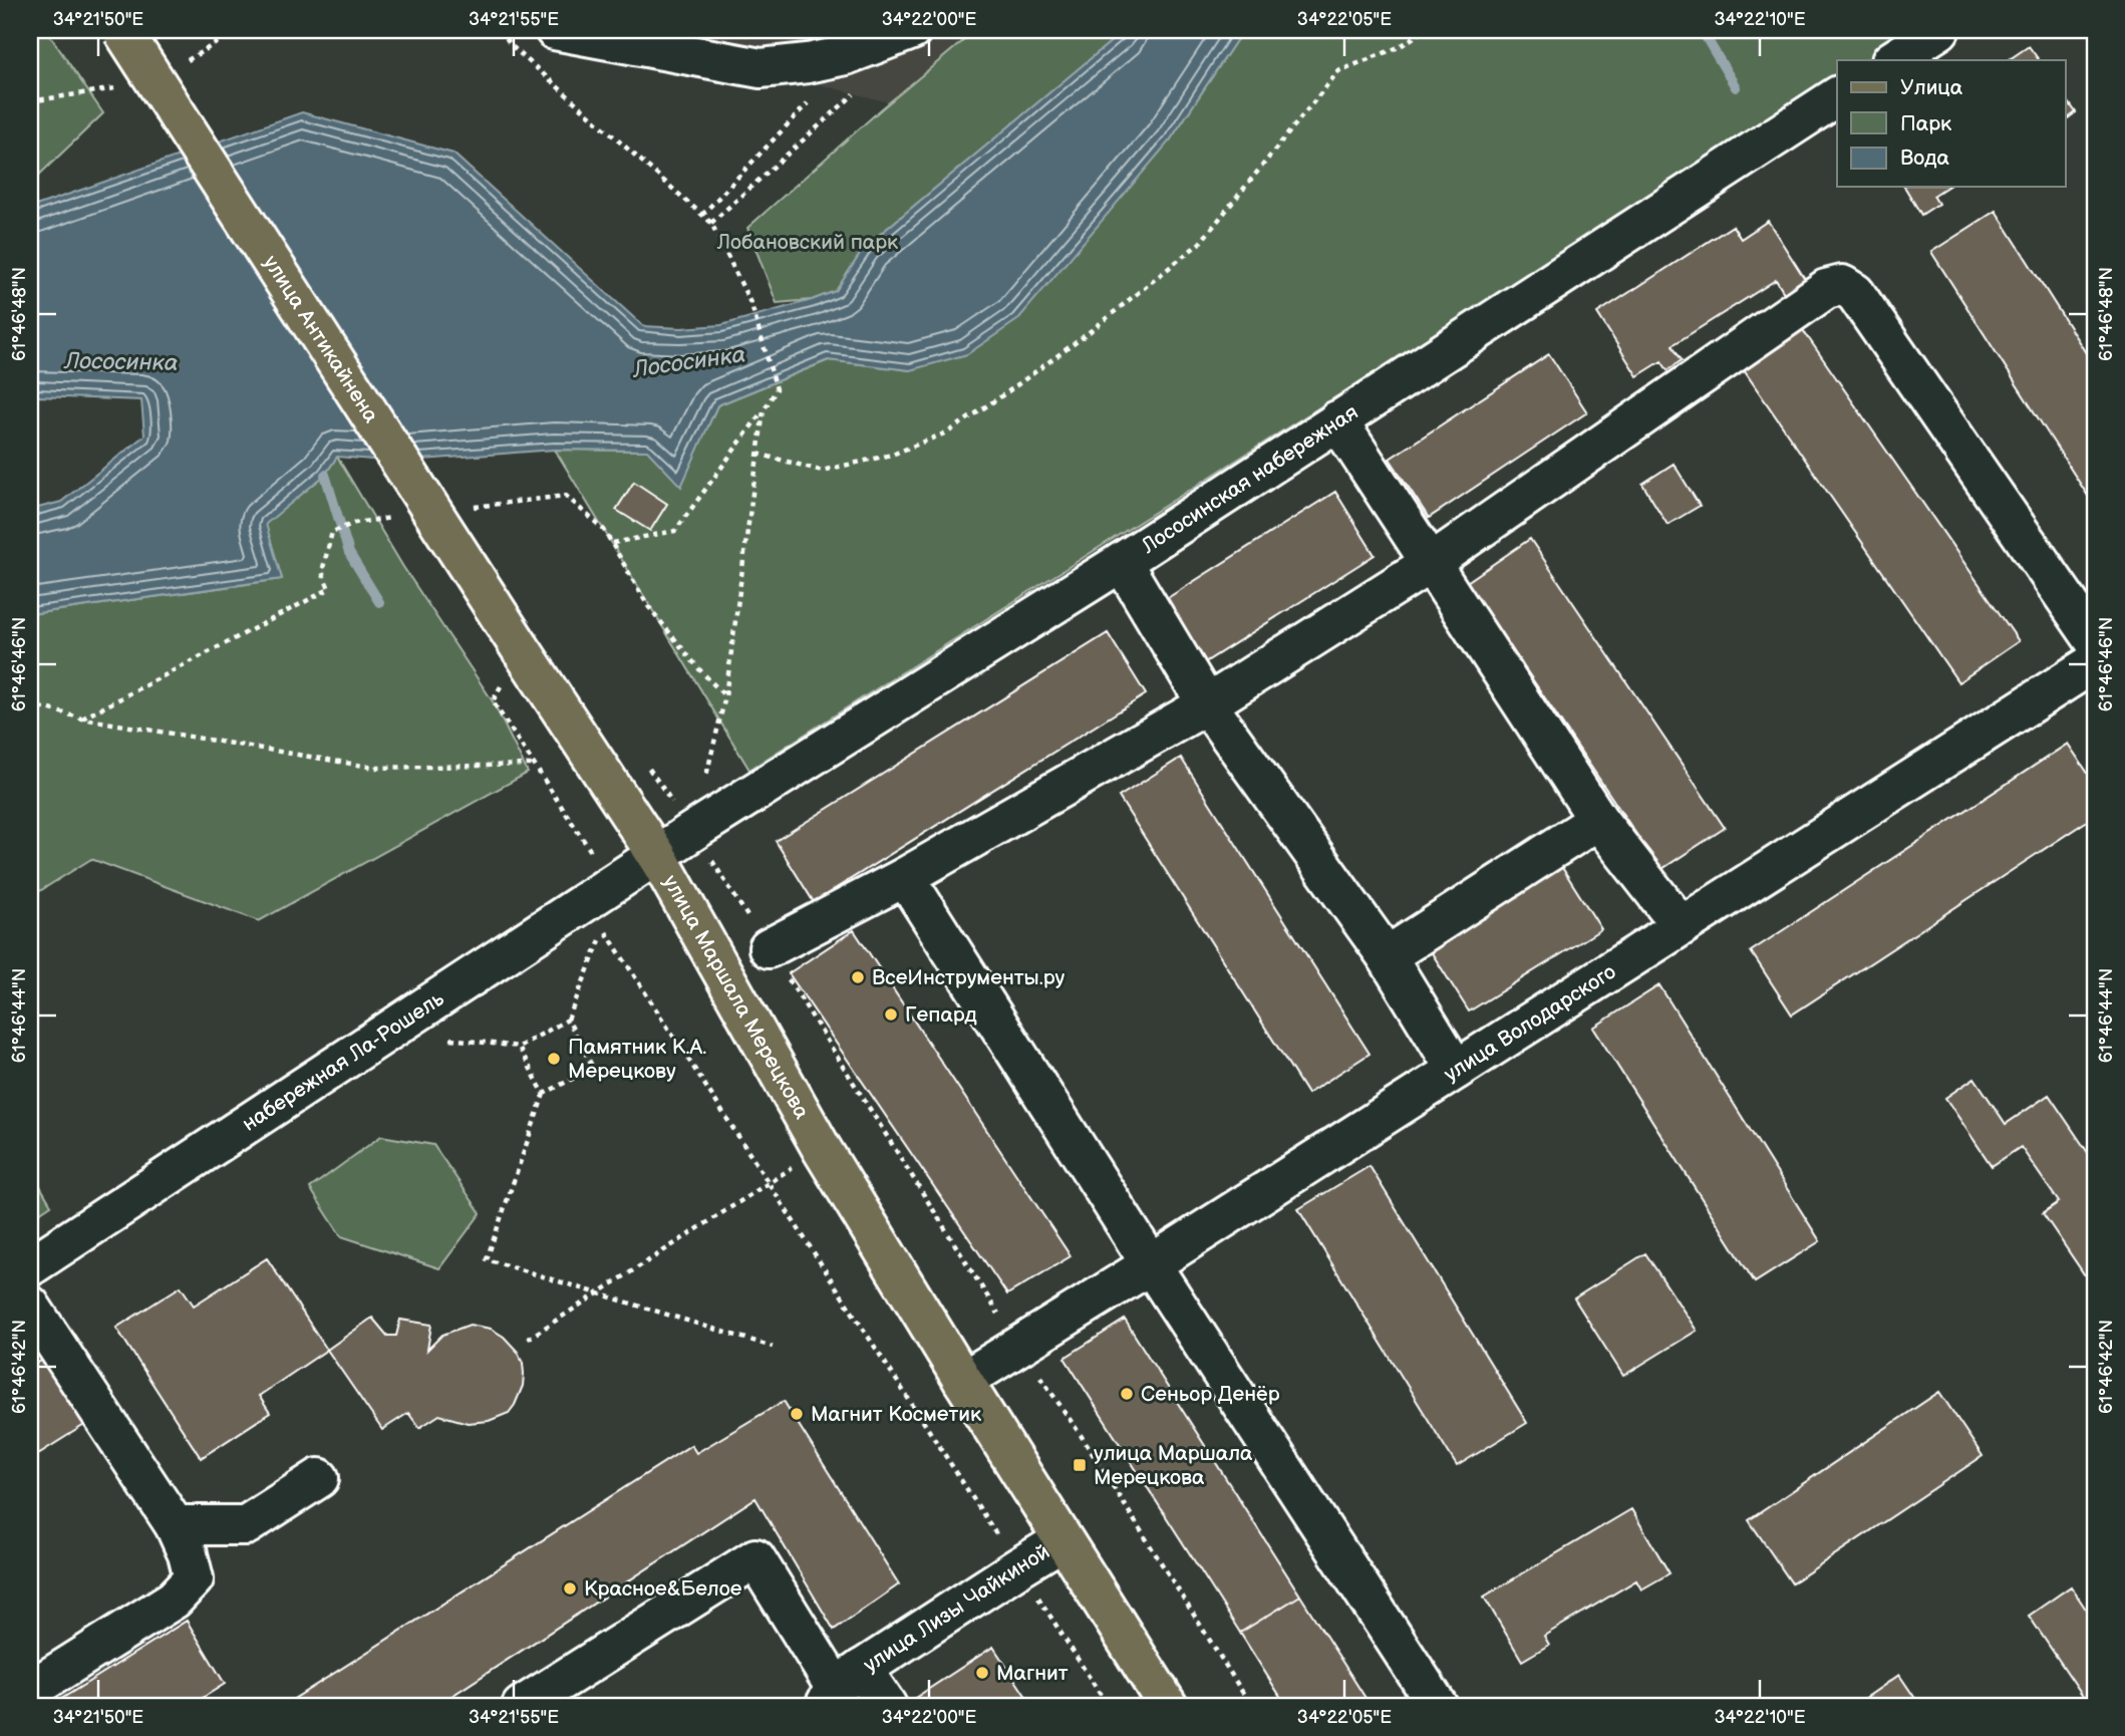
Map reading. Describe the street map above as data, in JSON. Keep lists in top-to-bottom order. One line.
{"streets":{"main road":["улица Антикайнена","улица Маршала Мерецкова"],"street":["Лососинская набережная","улица Володарского","набережная Ла-Рошель","улица Лизы Чайкиной"]},"crossings":[["улица Антикайнена","улица Маршала Мерецкова"],["Лососинская набережная","улица Маршала Мерецкова"],["Лососинская набережная","набережная Ла-Рошель"],["улица Маршала Мерецкова","улица Володарского"],["улица Маршала Мерецкова","набережная Ла-Рошель"],["улица Маршала Мерецкова","улица Лизы Чайкиной"]],"water":["Лососинка"],"parks":["Лобановский парк"],"places":{"other":["ВсеИнструменты.ру","Гепард","Памятник К.А. Мерецкову","Сеньор Денёр","Магнит Косметик","Красное&Белое","Магнит"],"transit":["улица Маршала Мерецкова"]},"legend":["Улица","Парк","Вода"],"coordinates":["34°21'50\"E","34°21'55\"E","34°22'00\"E","34°22'05\"E","34°22'10\"E","61°46'48\"N","61°46'46\"N","61°46'44\"N","61°46'42\"N"]}
